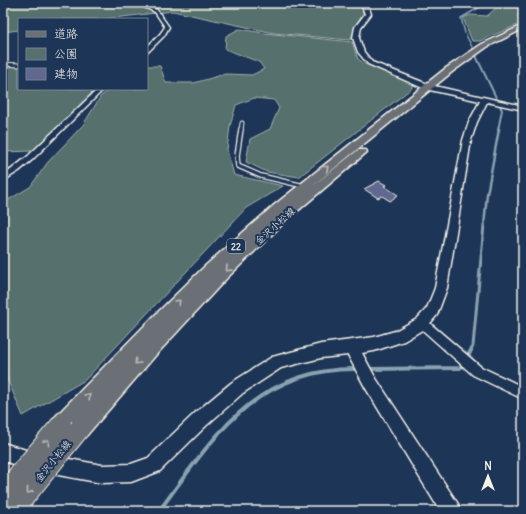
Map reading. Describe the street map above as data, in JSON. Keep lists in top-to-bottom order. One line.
{"streets":{"main road":["金沢小松線","22"]},"legend":["道路","公園","建物"],"north":"top"}
